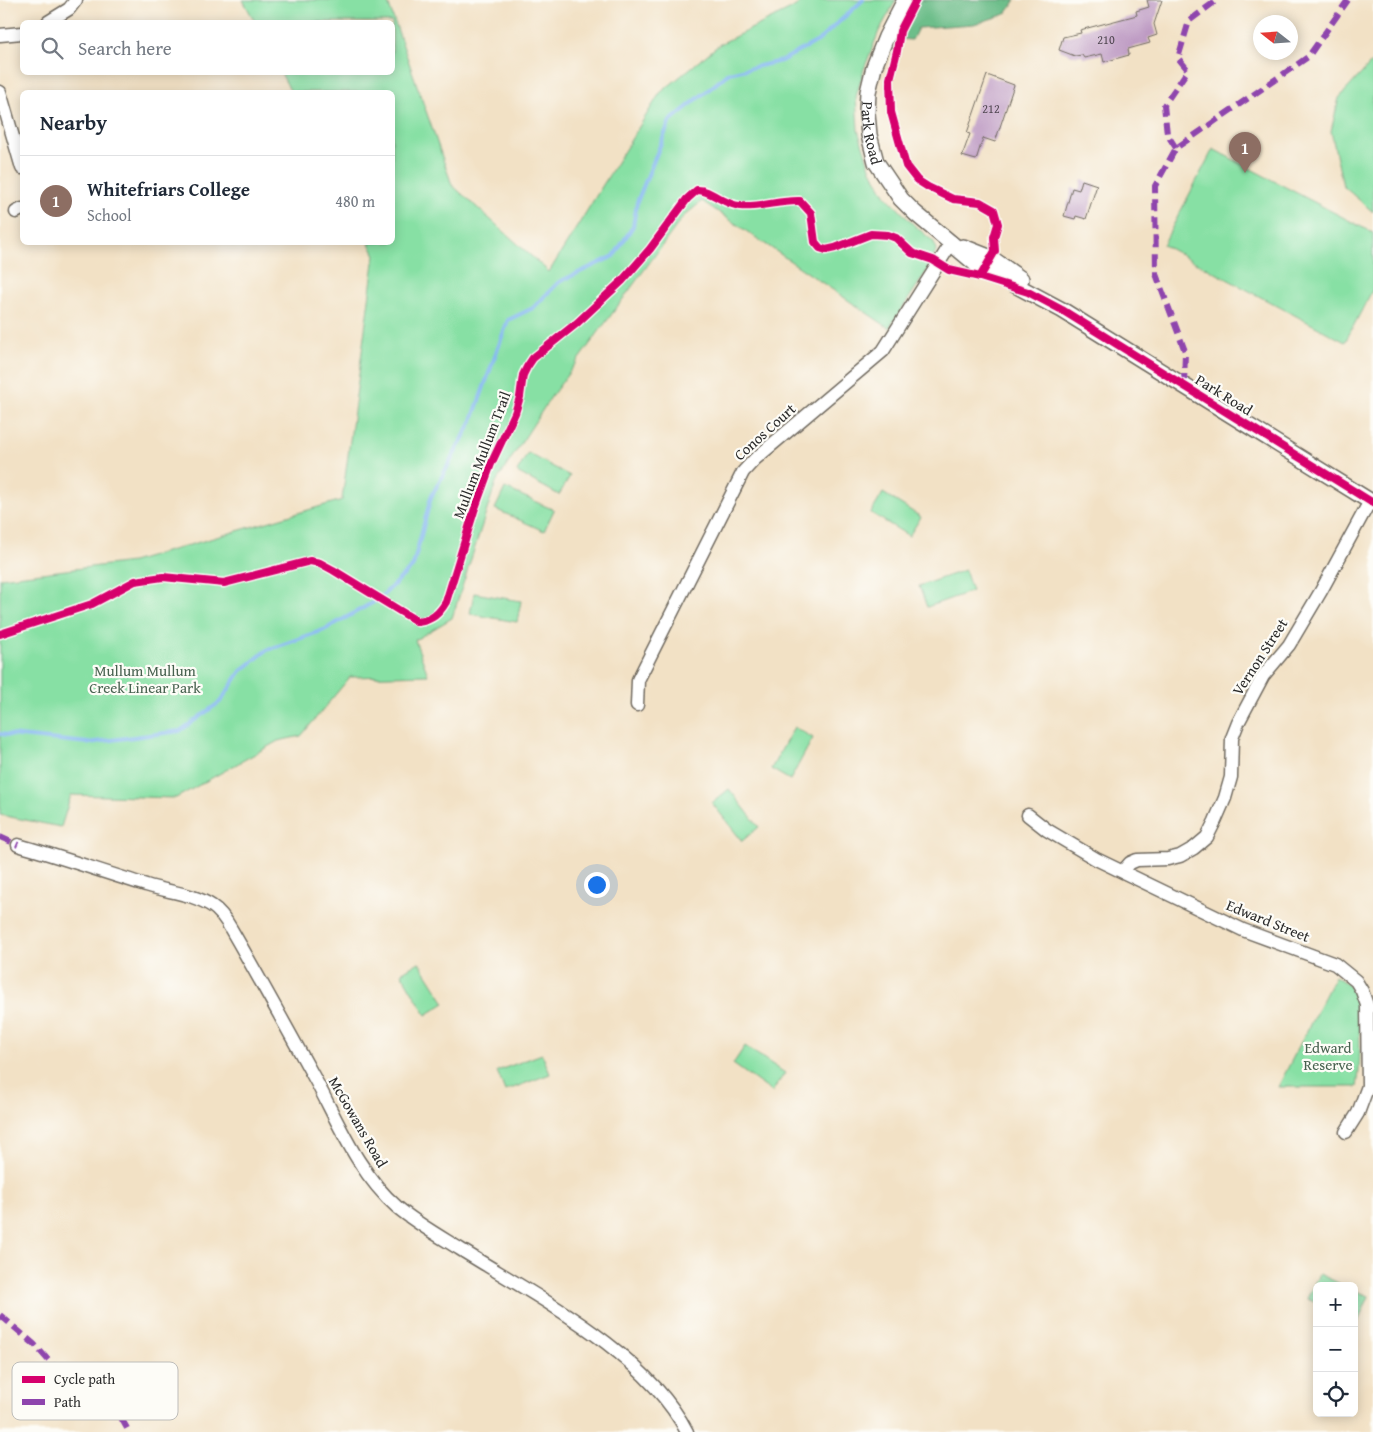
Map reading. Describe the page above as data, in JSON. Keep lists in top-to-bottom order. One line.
{"streets":{"street":["Park Road","Conos Court","Vernon Street","Edward Street","McGowans Road"],"cycle path":["Mullum Mullum Trail"]},"crossings":[["Park Road","Conos Court"],["Park Road","Vernon Street"],["Vernon Street","Edward Street"]],"parks":["Mullum Mullum Creek Linear Park","Edward Reserve"],"house_numbers":["210","212"],"legend":["Cycle path","Path"],"north":"left","page":{"search":"Search here","heading":"Nearby","pins":"1","list":[{"mark":"1","name":"Whitefriars College","note":"School","value":"480 m"}],"map_buttons":["+","−"]}}
